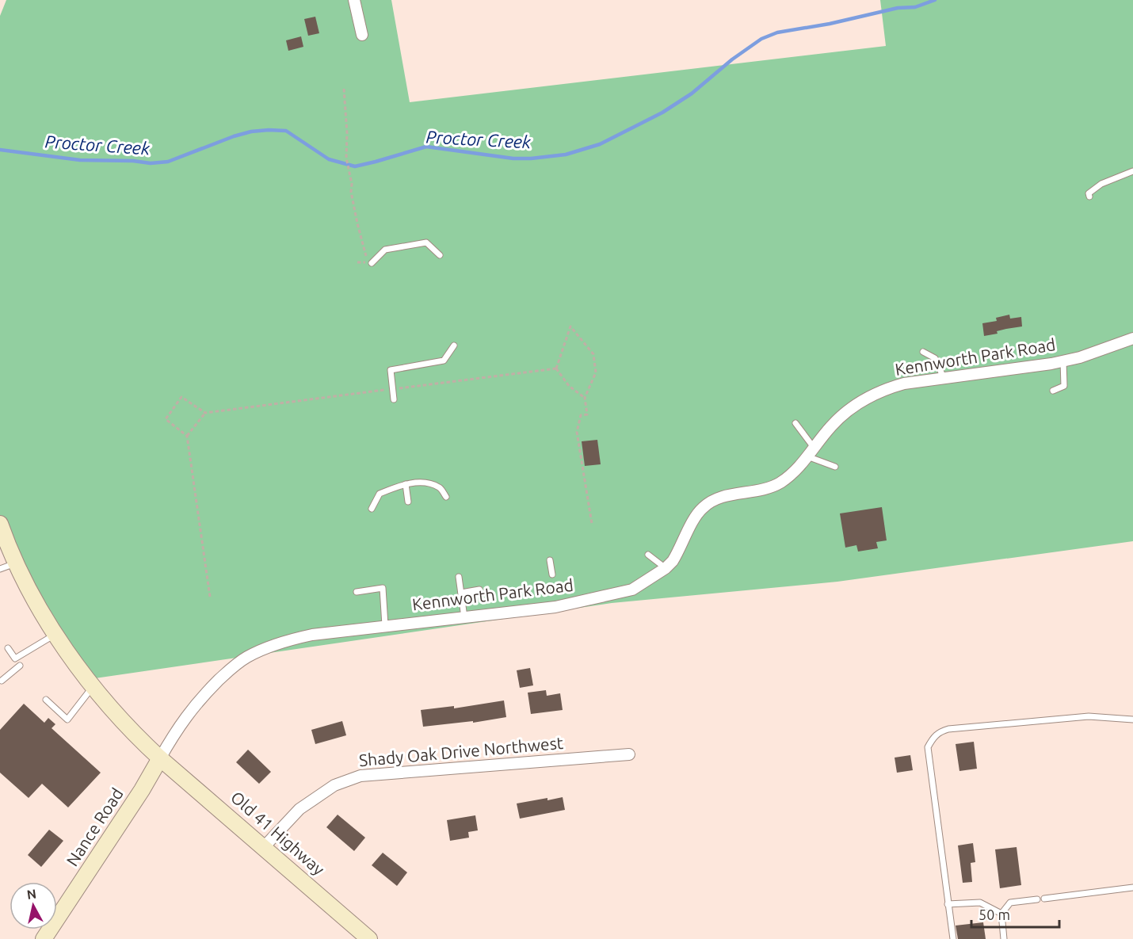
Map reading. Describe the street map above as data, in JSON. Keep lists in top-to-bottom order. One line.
{"streets":{"main road":["Nance Road","Old 41 Highway"],"street":["Kennworth Park Road","Shady Oak Drive Northwest"]},"crossings":[["Kennworth Park Road","Nance Road"],["Kennworth Park Road","Old 41 Highway"],["Shady Oak Drive Northwest","Old 41 Highway"],["Nance Road","Old 41 Highway"]],"water":["Proctor Creek"],"scale_bar":"50 m","north":"top"}
